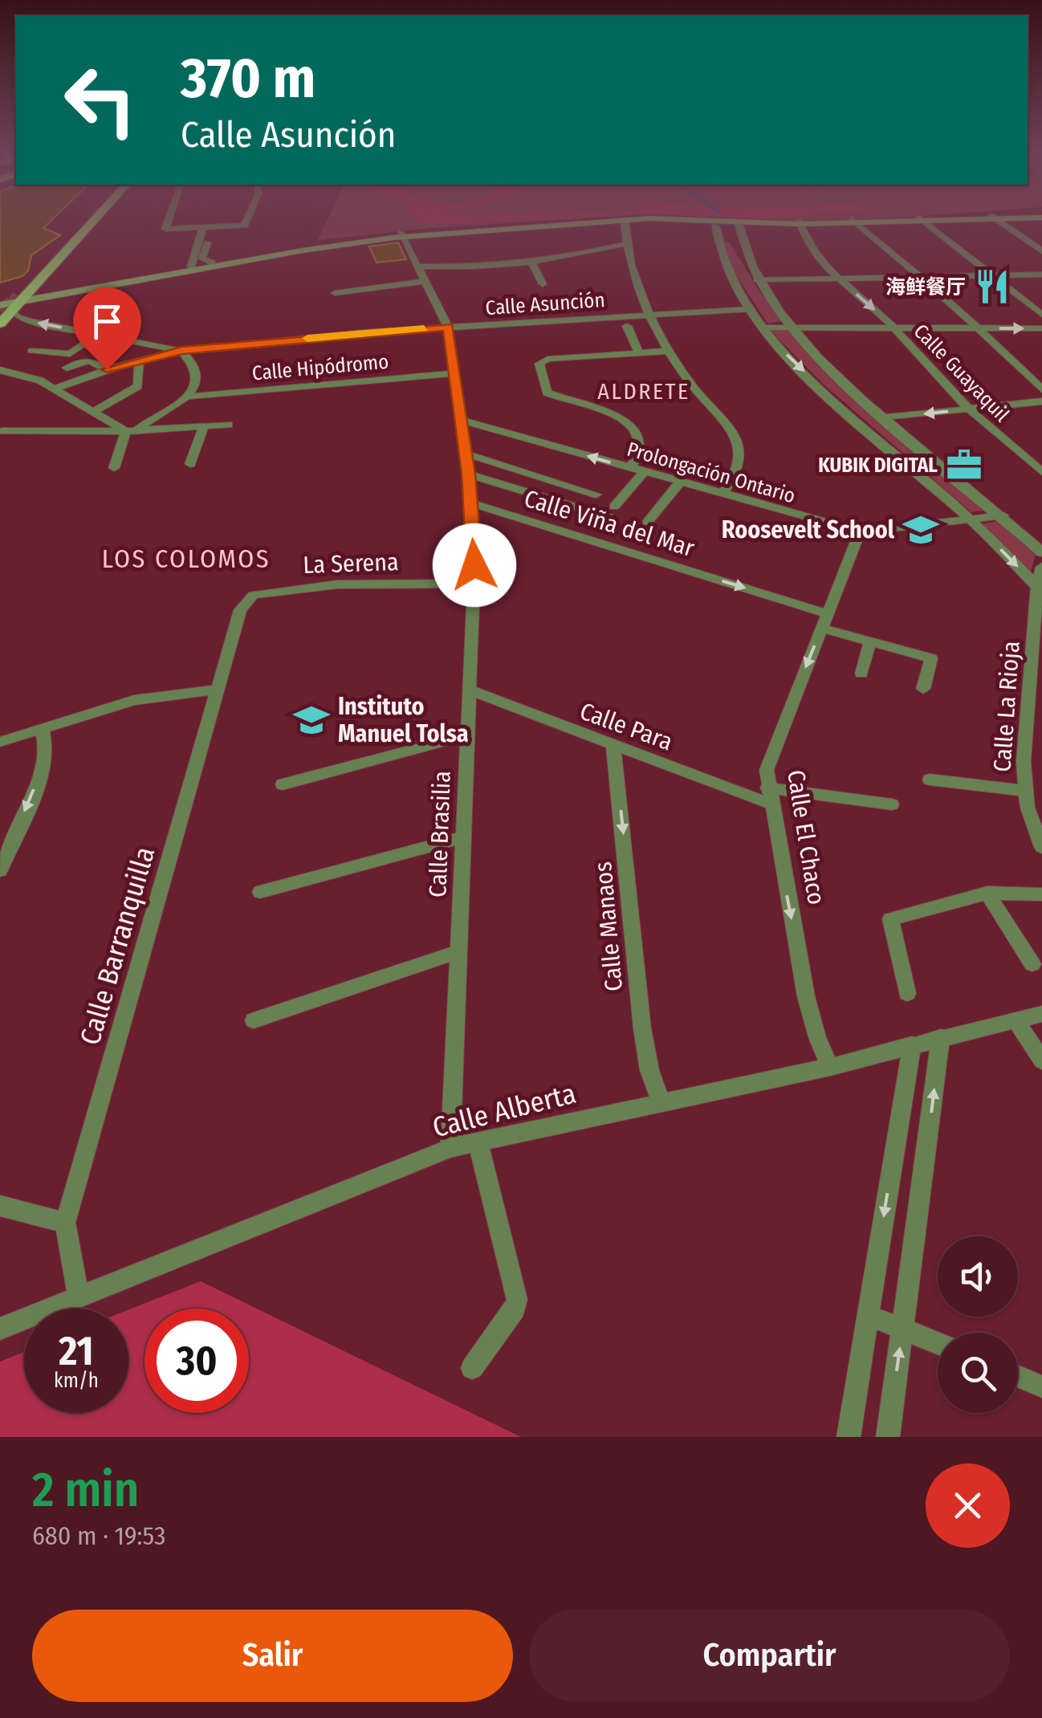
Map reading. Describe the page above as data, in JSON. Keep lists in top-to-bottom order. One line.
{"streets":{"street":["Calle Asunción","Calle Hipódromo","Calle Guayaquil","Prolongación Ontario","Calle Viña del Mar","La Serena","Calle La Rioja","Calle Para","Calle Brasilia","Calle El Chaco","Calle Manaos","Calle Barranquilla","Calle Alberta"]},"crossings":[["Calle Asunción","Calle Brasilia"],["Calle Hipódromo","Calle Brasilia"],["Prolongación Ontario","Calle Brasilia"],["Prolongación Ontario","Calle El Chaco"],["Calle Viña del Mar","Calle Brasilia"],["Calle Viña del Mar","Calle El Chaco"],["La Serena","Calle Brasilia"],["La Serena","Calle Barranquilla"],["Calle Para","Calle Brasilia"],["Calle Para","Calle El Chaco"],["Calle Para","Calle Manaos"],["Calle Brasilia","Calle Alberta"],["Calle El Chaco","Calle Alberta"],["Calle Manaos","Calle Alberta"],["Calle Barranquilla","Calle Alberta"]],"one_way":["Calle El Chaco","Calle Manaos"],"districts":["ALDRETE","LOS COLOMOS"],"places":{"restaurant":["海鲜餐厅"],"office":["KUBIK DIGITAL"],"school or university":["Roosevelt School","Instituto Manuel Tolsa"]},"page":{"turn":["370 m","Calle Asunción"],"speed":"21 km/h","limit":"30","heading":["2 min","680 m · 19:53"],"buttons":["Salir","Compartir"]}}
